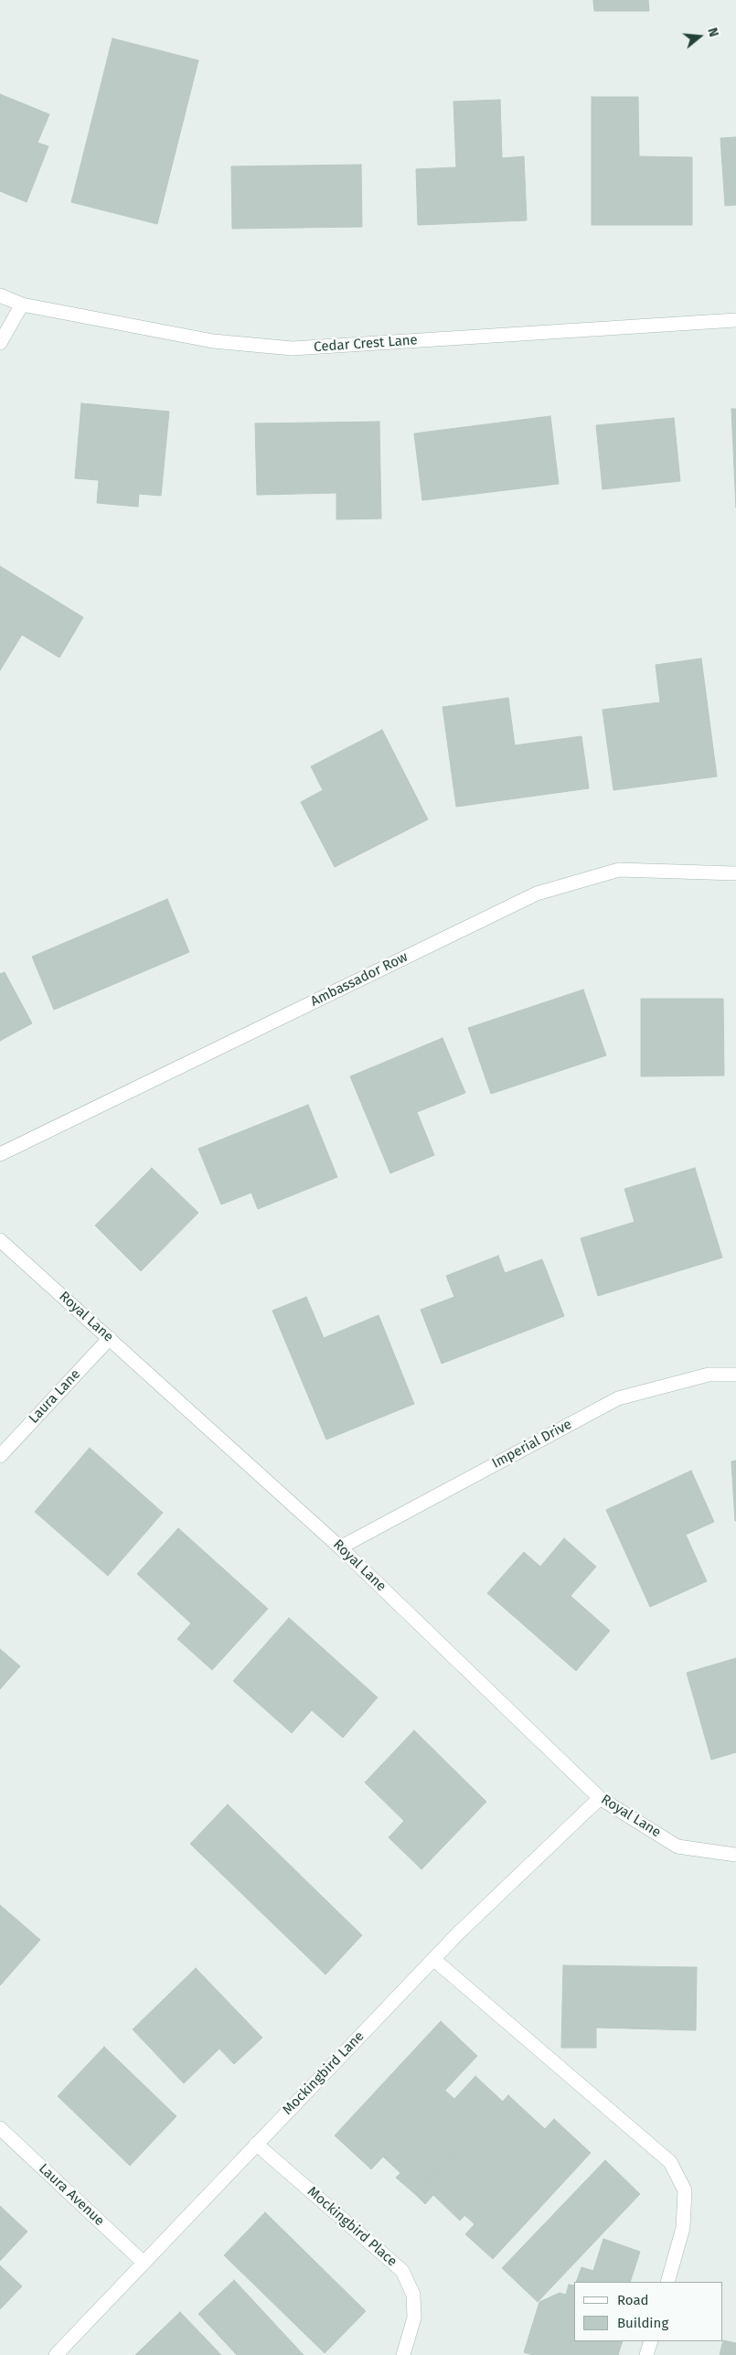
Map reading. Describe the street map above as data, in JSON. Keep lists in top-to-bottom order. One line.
{"streets":{"street":["Cedar Crest Lane","Ambassador Row","Royal Lane","Laura Lane","Imperial Drive","Mockingbird Lane","Laura Avenue","Mockingbird Place"]},"crossings":[["Royal Lane","Laura Lane"],["Royal Lane","Imperial Drive"],["Royal Lane","Mockingbird Lane"],["Mockingbird Lane","Laura Avenue"],["Mockingbird Lane","Mockingbird Place"]],"legend":["Road","Building"],"north":"right"}
